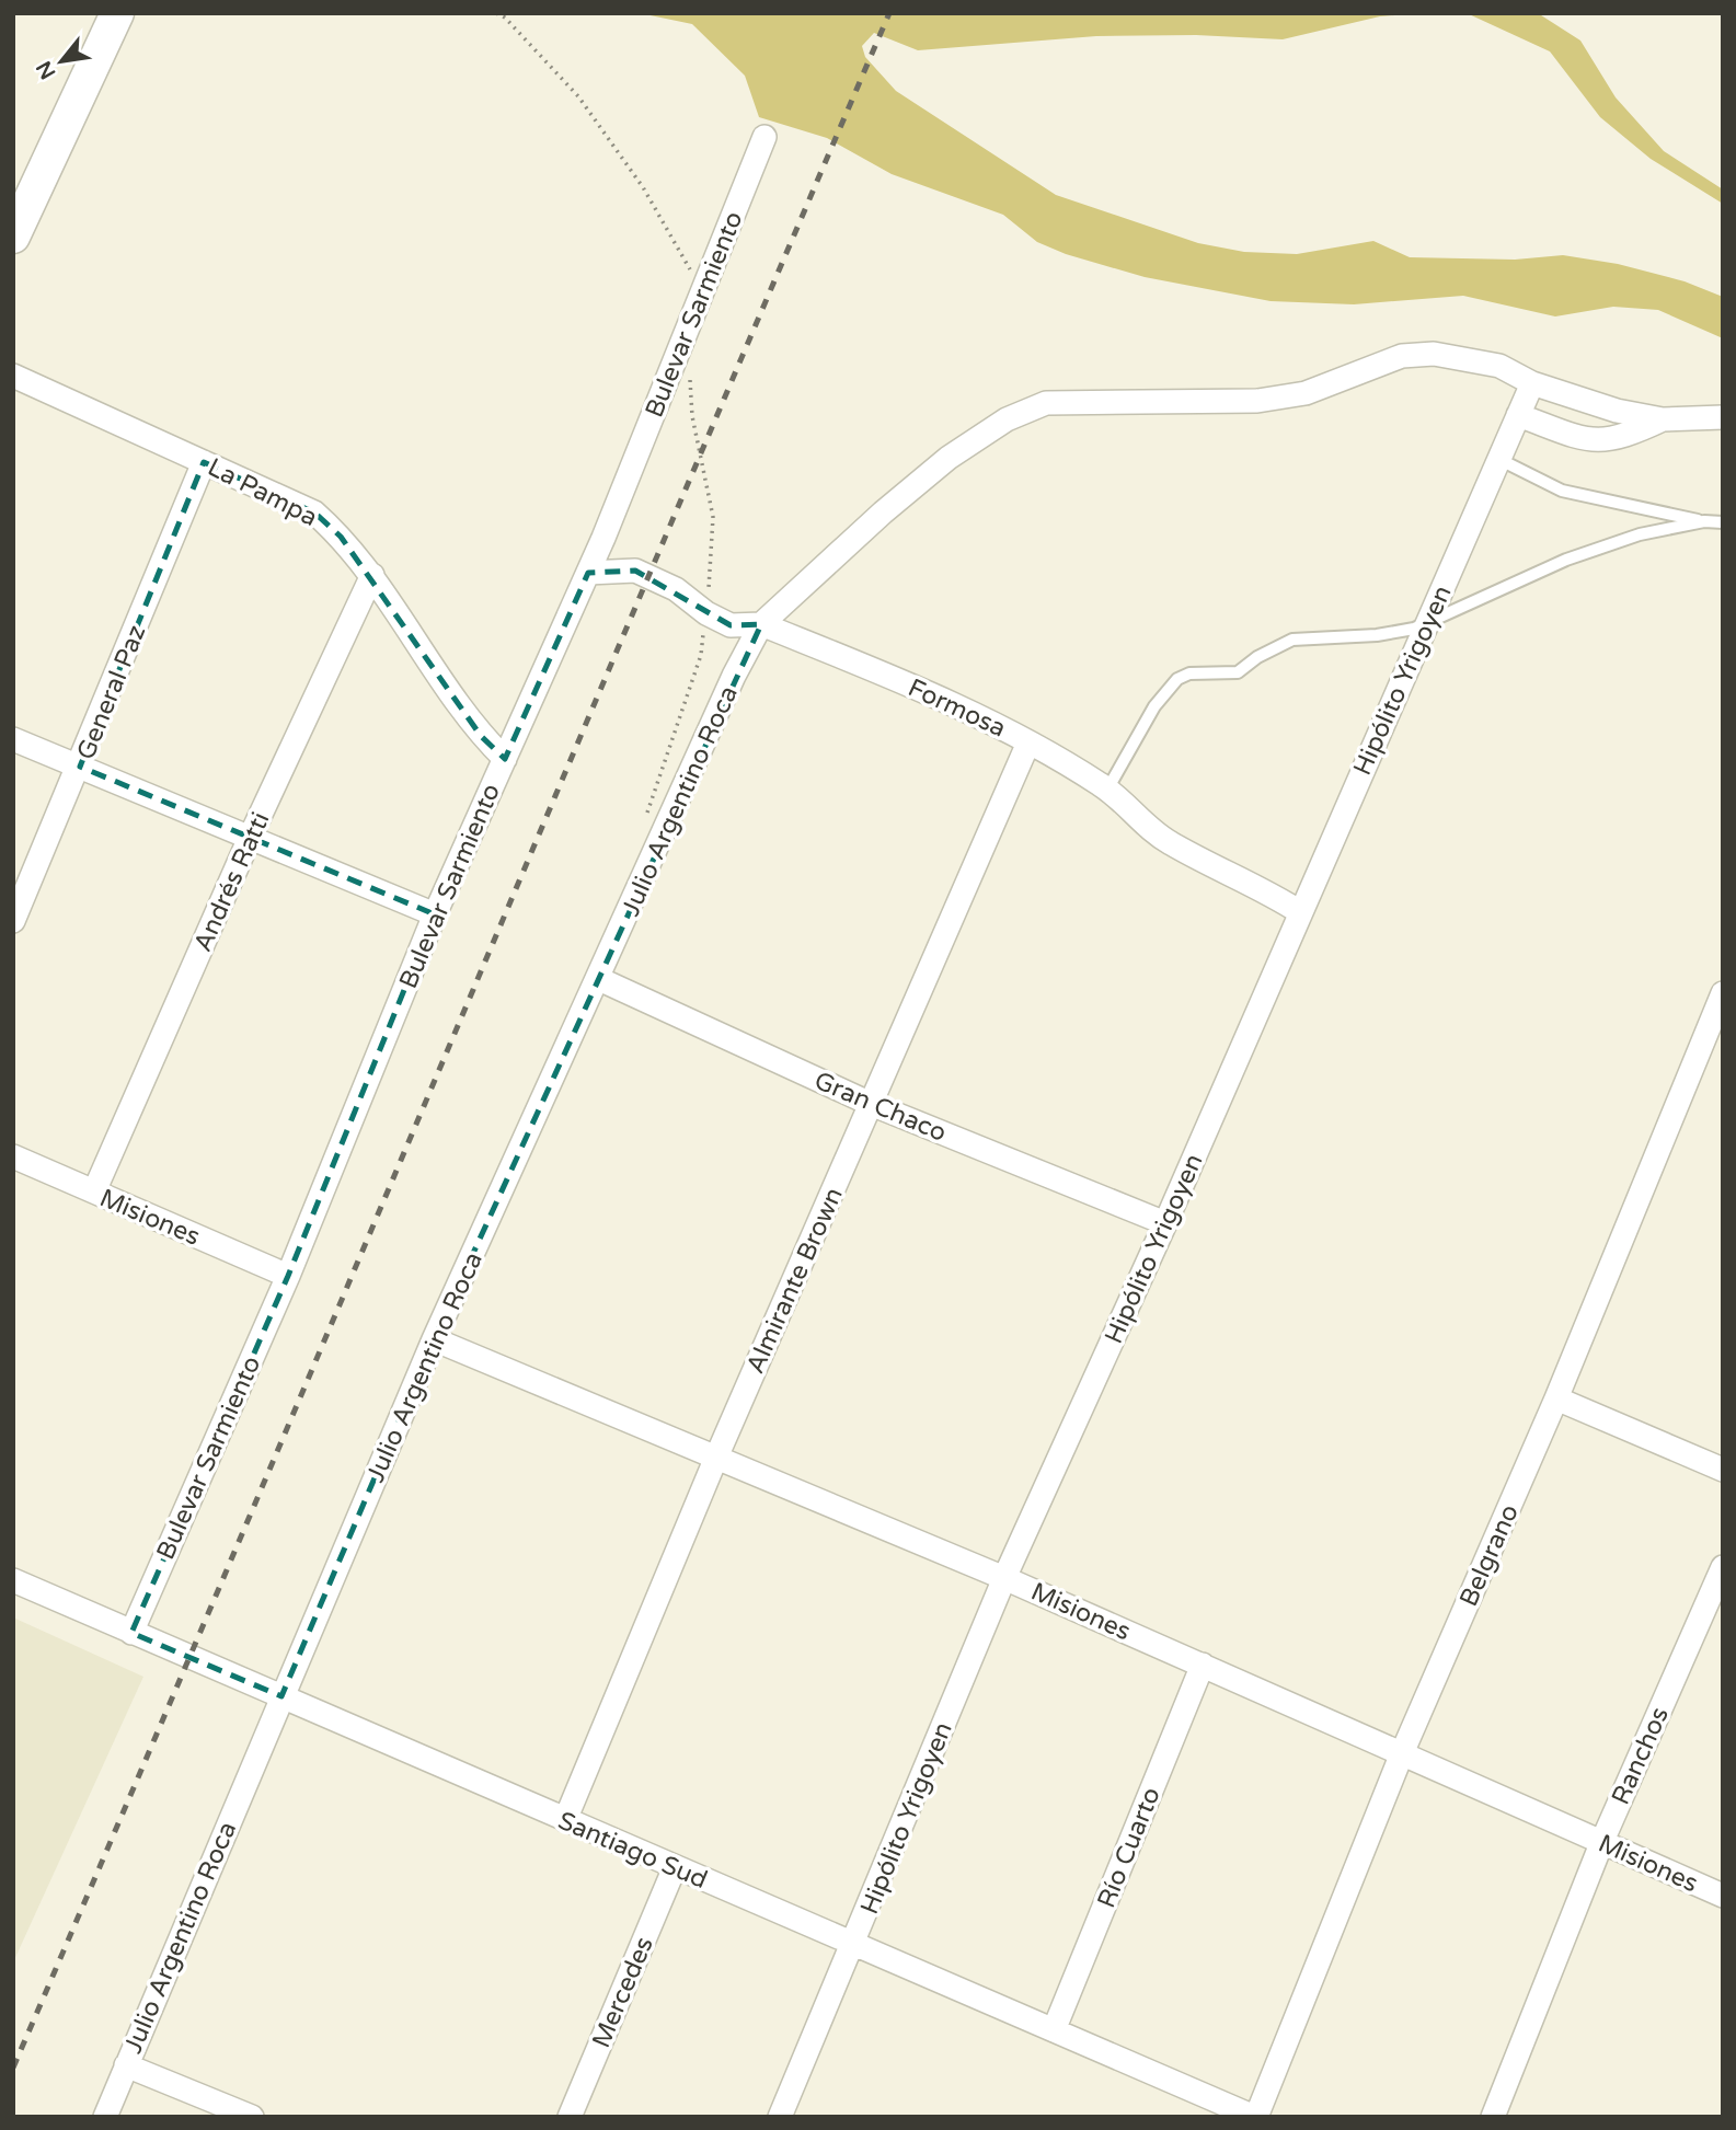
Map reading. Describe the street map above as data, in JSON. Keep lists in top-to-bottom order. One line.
{"streets":{"street":["Bulevar Sarmiento","La Pampa","Hipólito Yrigoyen","General Paz","Formosa","Julio Argentino Roca","Andrés Ratti","Gran Chaco","Misiones","Almirante Brown","Belgrano","Ranchos","Río Cuarto","Santiago Sud","Mercedes"]},"crossings":[["Bulevar Sarmiento","La Pampa"],["Bulevar Sarmiento","Formosa"],["Bulevar Sarmiento","Misiones"],["Bulevar Sarmiento","Santiago Sud"],["La Pampa","General Paz"],["La Pampa","Andrés Ratti"],["Hipólito Yrigoyen","Formosa"],["Hipólito Yrigoyen","Gran Chaco"],["Hipólito Yrigoyen","Misiones"],["Hipólito Yrigoyen","Santiago Sud"],["Formosa","Julio Argentino Roca"],["Formosa","Almirante Brown"],["Julio Argentino Roca","Gran Chaco"],["Julio Argentino Roca","Misiones"],["Julio Argentino Roca","Santiago Sud"],["Andrés Ratti","Misiones"],["Gran Chaco","Almirante Brown"],["Misiones","Almirante Brown"],["Misiones","Belgrano"],["Misiones","Ranchos"],["Misiones","Río Cuarto"],["Almirante Brown","Santiago Sud"],["Belgrano","Santiago Sud"],["Río Cuarto","Santiago Sud"],["Santiago Sud","Mercedes"]],"north":"bottom left"}
